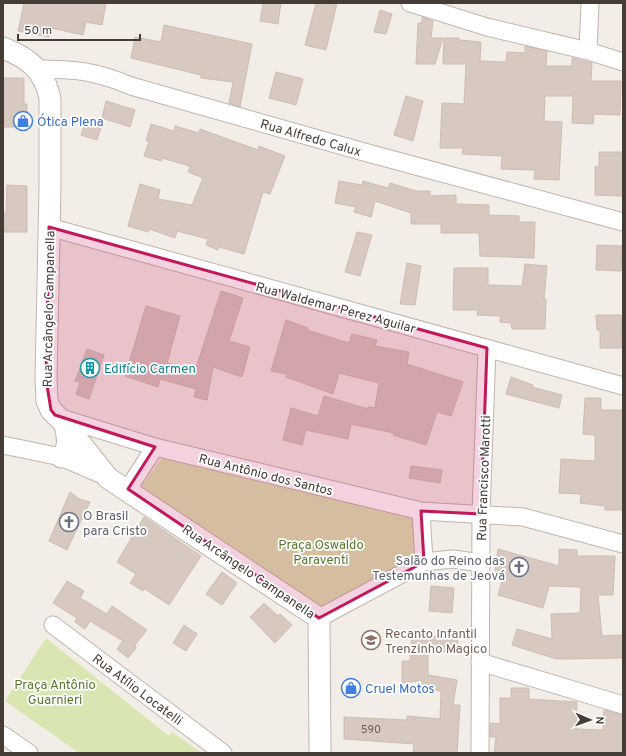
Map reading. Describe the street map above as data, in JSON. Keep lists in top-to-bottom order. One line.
{"streets":{"street":["Rua Alfredo Calux","Rua Waldemar Perez Aguilar","Rua Arcângelo Campanella","Rua Antônio dos Santos","Rua Francisco Marotti","Rua Atílio Locatelli"]},"crossings":[["Rua Alfredo Calux","Rua Arcângelo Campanella"],["Rua Waldemar Perez Aguilar","Rua Arcângelo Campanella"],["Rua Waldemar Perez Aguilar","Rua Francisco Marotti"],["Rua Arcângelo Campanella","Rua Antônio dos Santos"],["Rua Antônio dos Santos","Rua Francisco Marotti"]],"parks":["Praça Oswaldo Paraventi","Praça Antônio Guarnieri"],"places":{"shop":["Ótica Plena","Cruel Motos"],"building":["Edifício Carmen"],"church":["O Brasil para Cristo","Salão do Reino das Testemunhas de Jeová"],"school or university":["Recanto Infantil Trenzinho Magico"]},"house_numbers":["590"],"scale_bar":"50 m","north":"right"}
